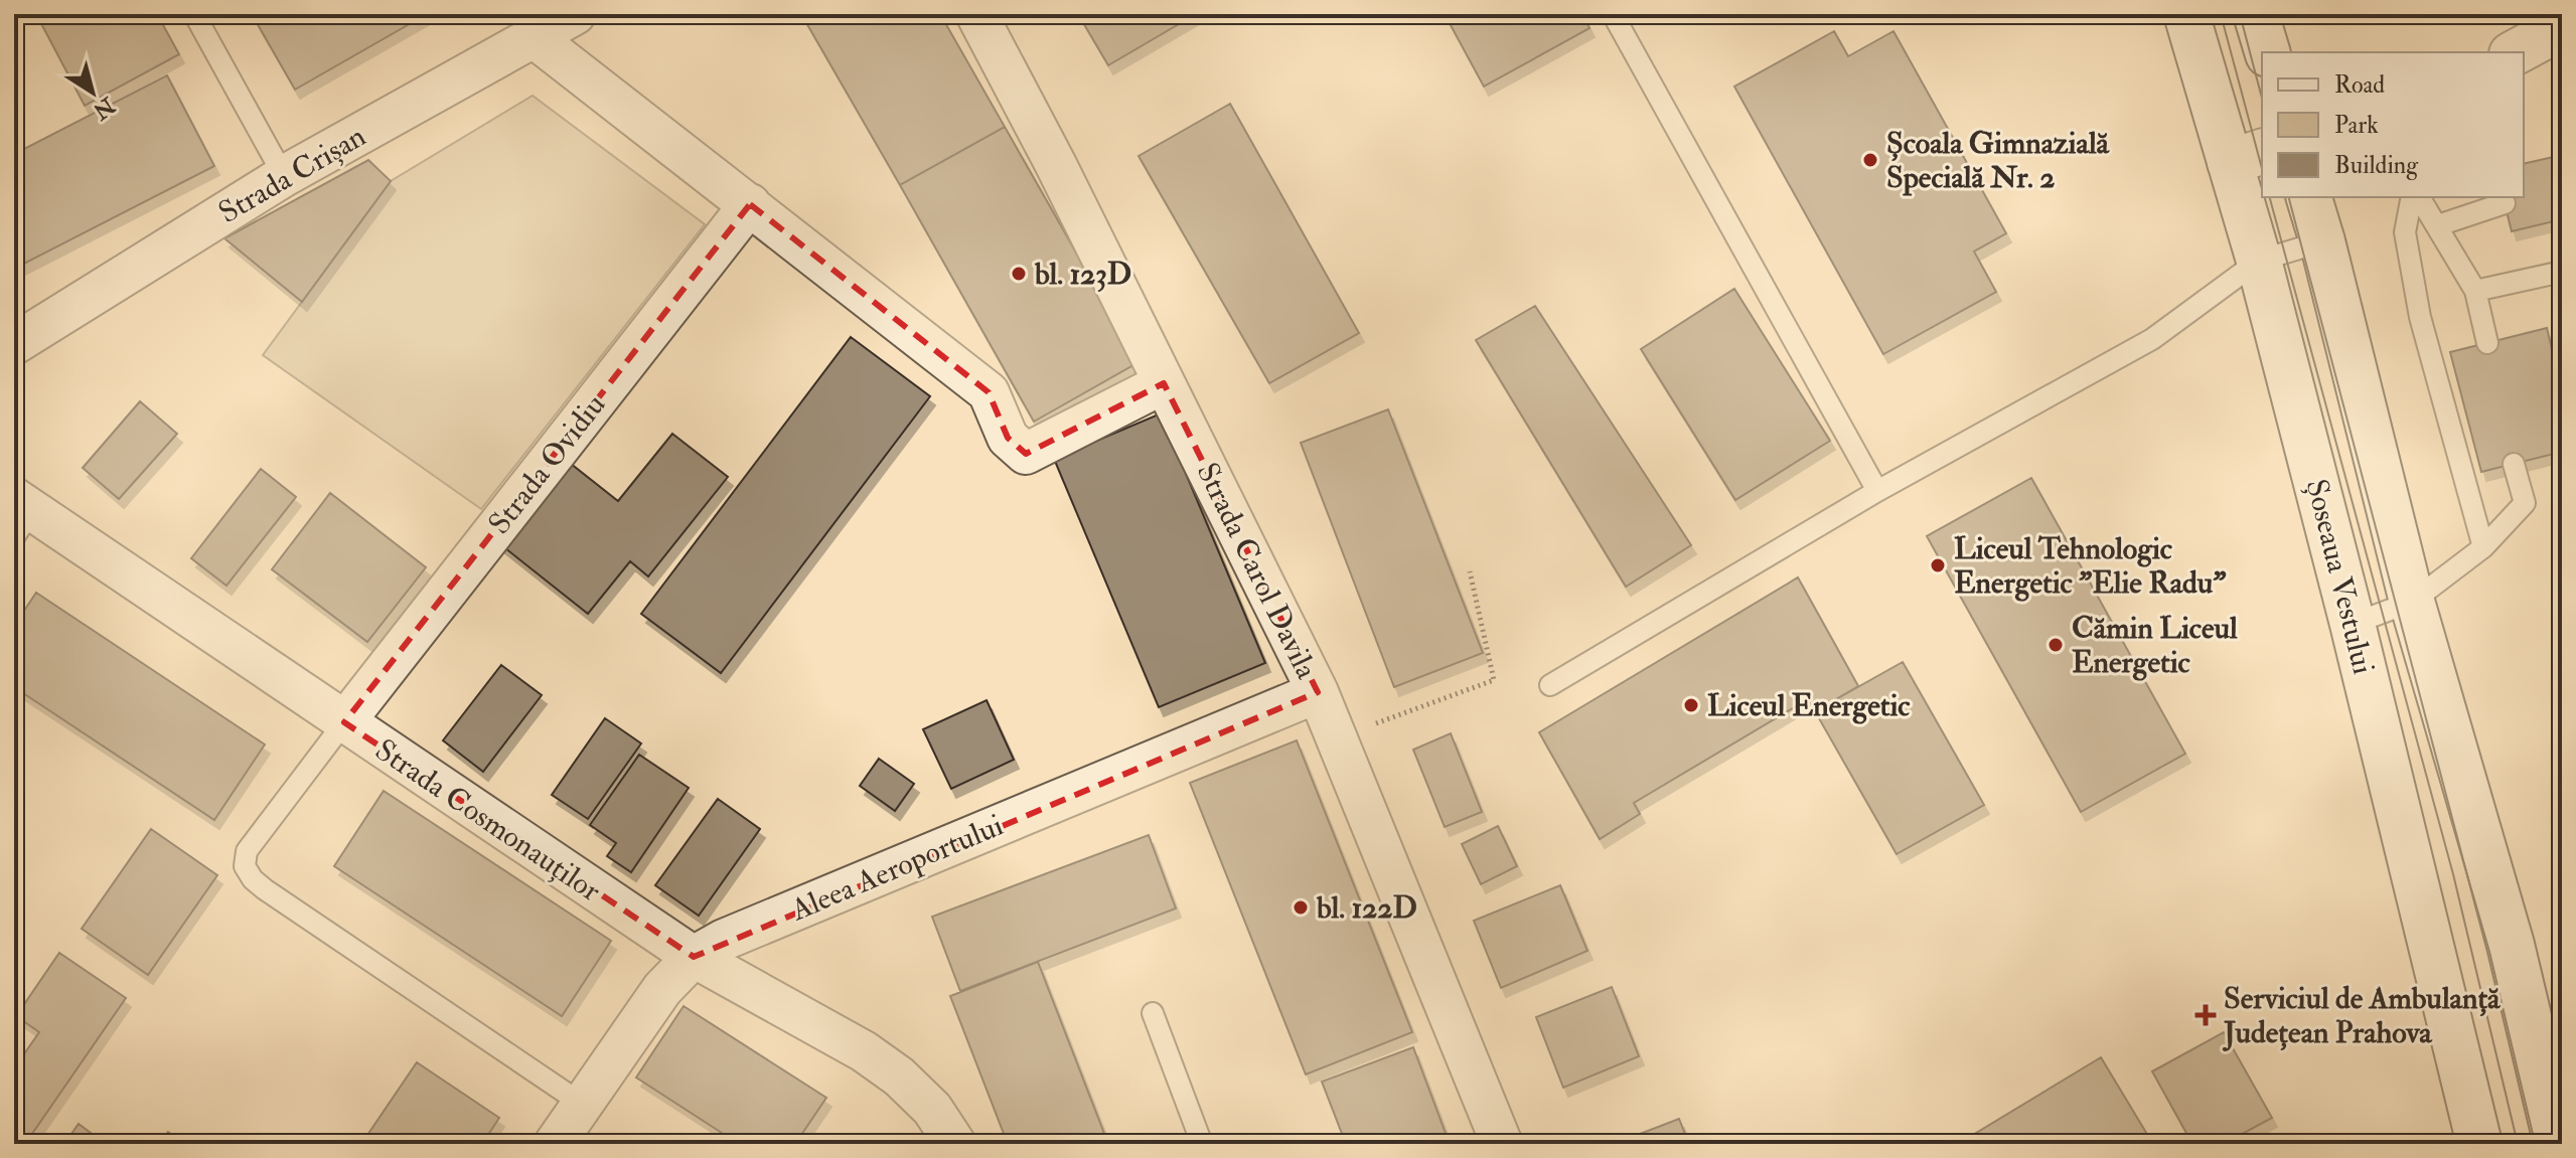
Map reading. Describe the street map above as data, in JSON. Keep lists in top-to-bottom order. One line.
{"streets":{"main road":["Șoseaua Vestului"],"street":["Strada Crișan","Strada Ovidiu","Strada Carol Davila","Strada Cosmonauților","Aleea Aeroportului"]},"crossings":[["Strada Ovidiu","Strada Cosmonauților"],["Strada Carol Davila","Aleea Aeroportului"],["Strada Cosmonauților","Aleea Aeroportului"]],"places":{"other":["Școala Gimnazială Specială Nr. 2","bl. 123D","Liceul Tehnologic Energetic \"Elie Radu\"","Cămin Liceul Energetic","Liceul Energetic","bl. 122D"],"health":["Serviciul de Ambulanță Județean Prahova"]},"legend":["Road","Park","Building"],"north":"bottom right"}
